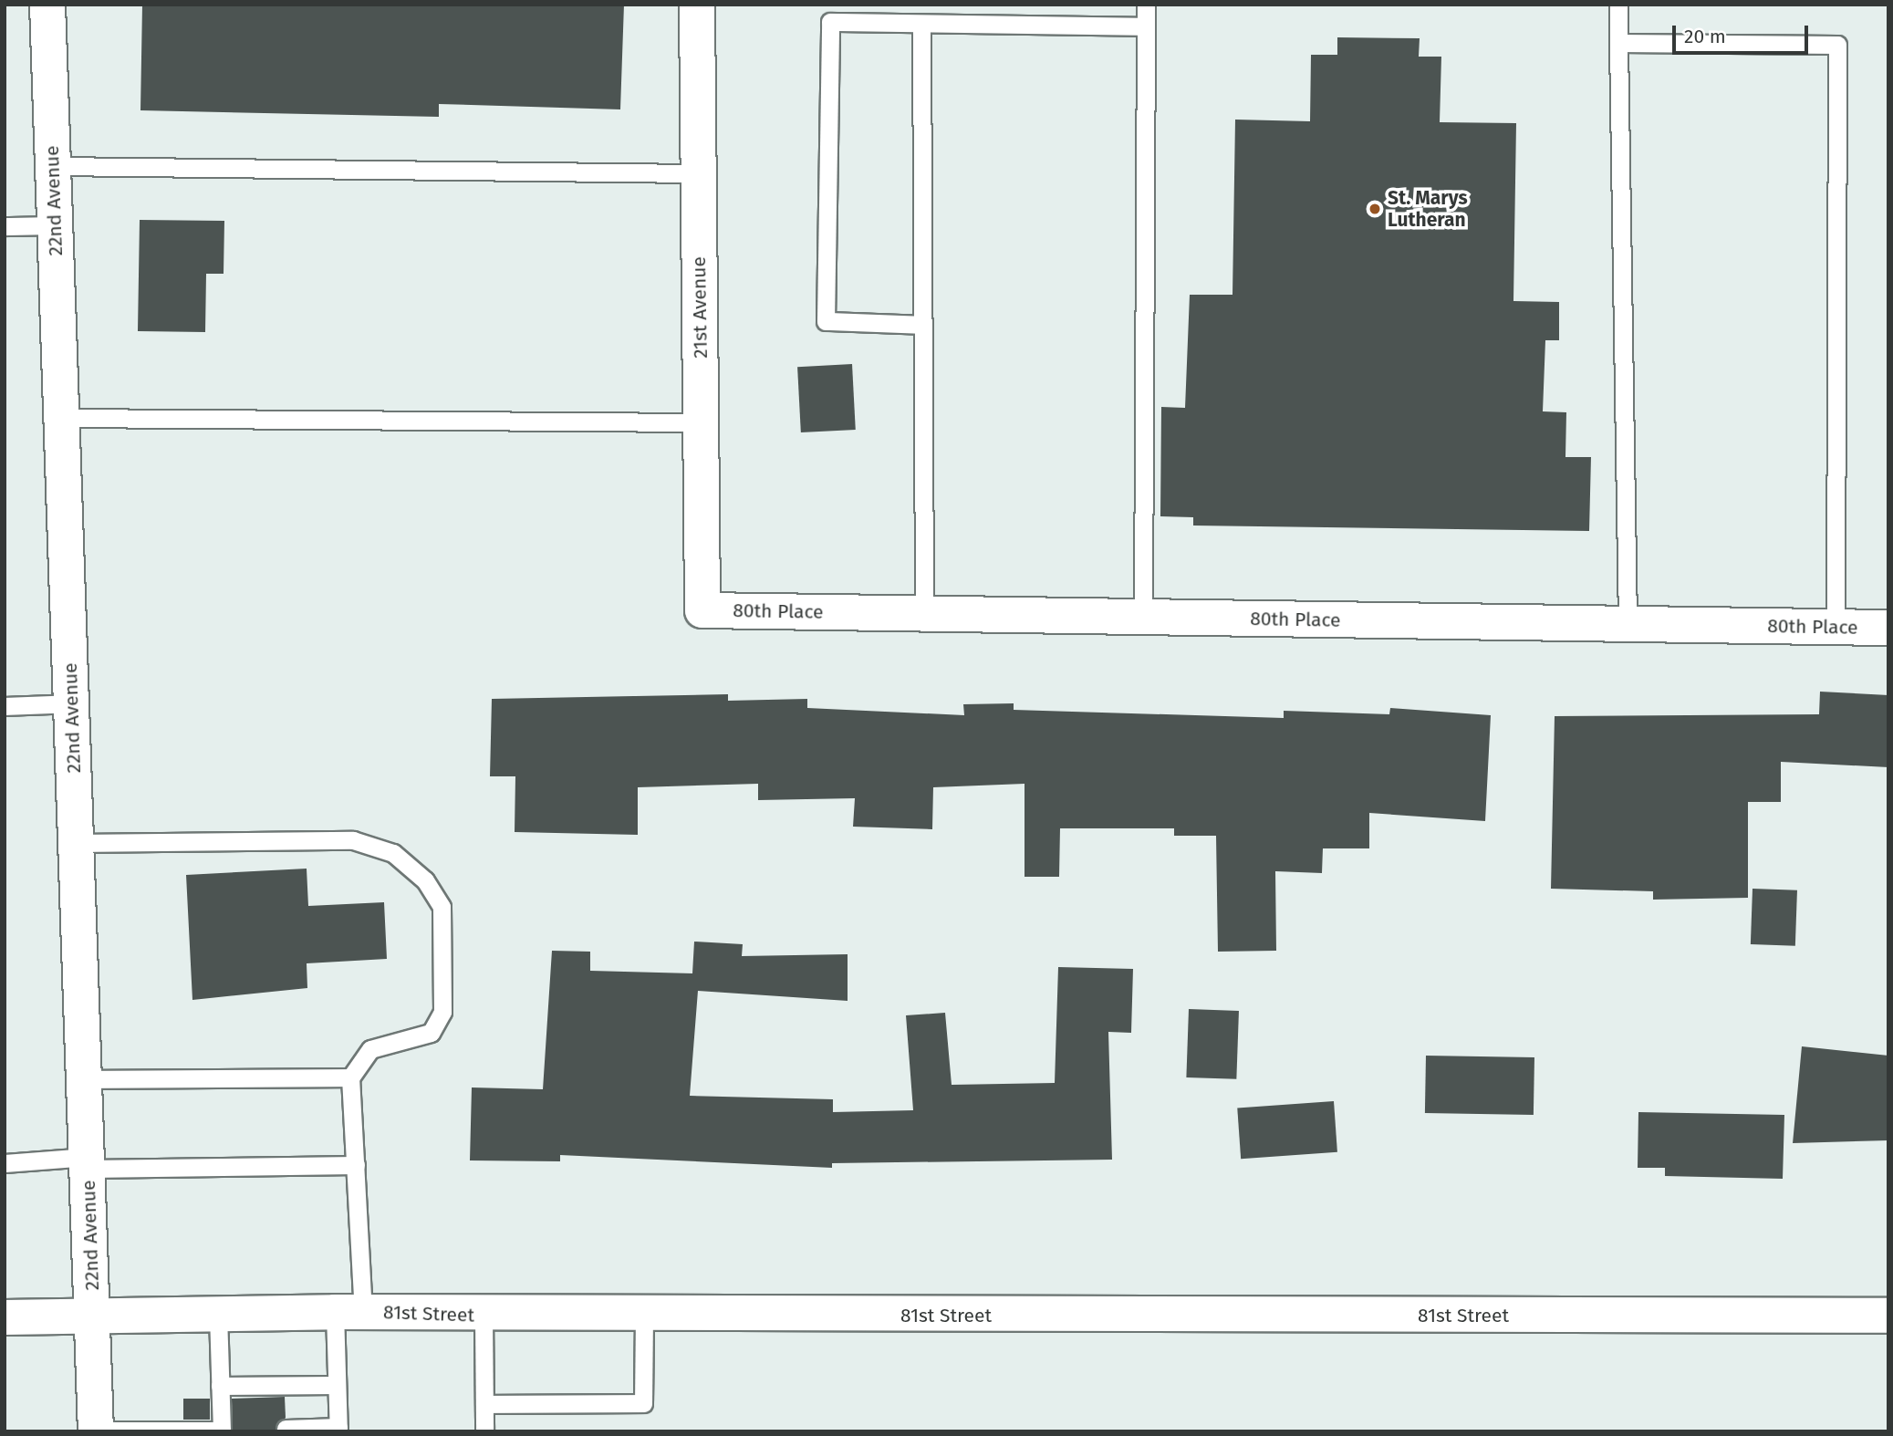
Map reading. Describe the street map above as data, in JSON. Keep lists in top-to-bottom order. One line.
{"streets":{"street":["22nd Avenue","21st Avenue","80th Place","81st Street"]},"crossings":[["22nd Avenue","81st Street"],["21st Avenue","80th Place"]],"places":["St. Marys Lutheran"],"scale_bar":"20 m"}
